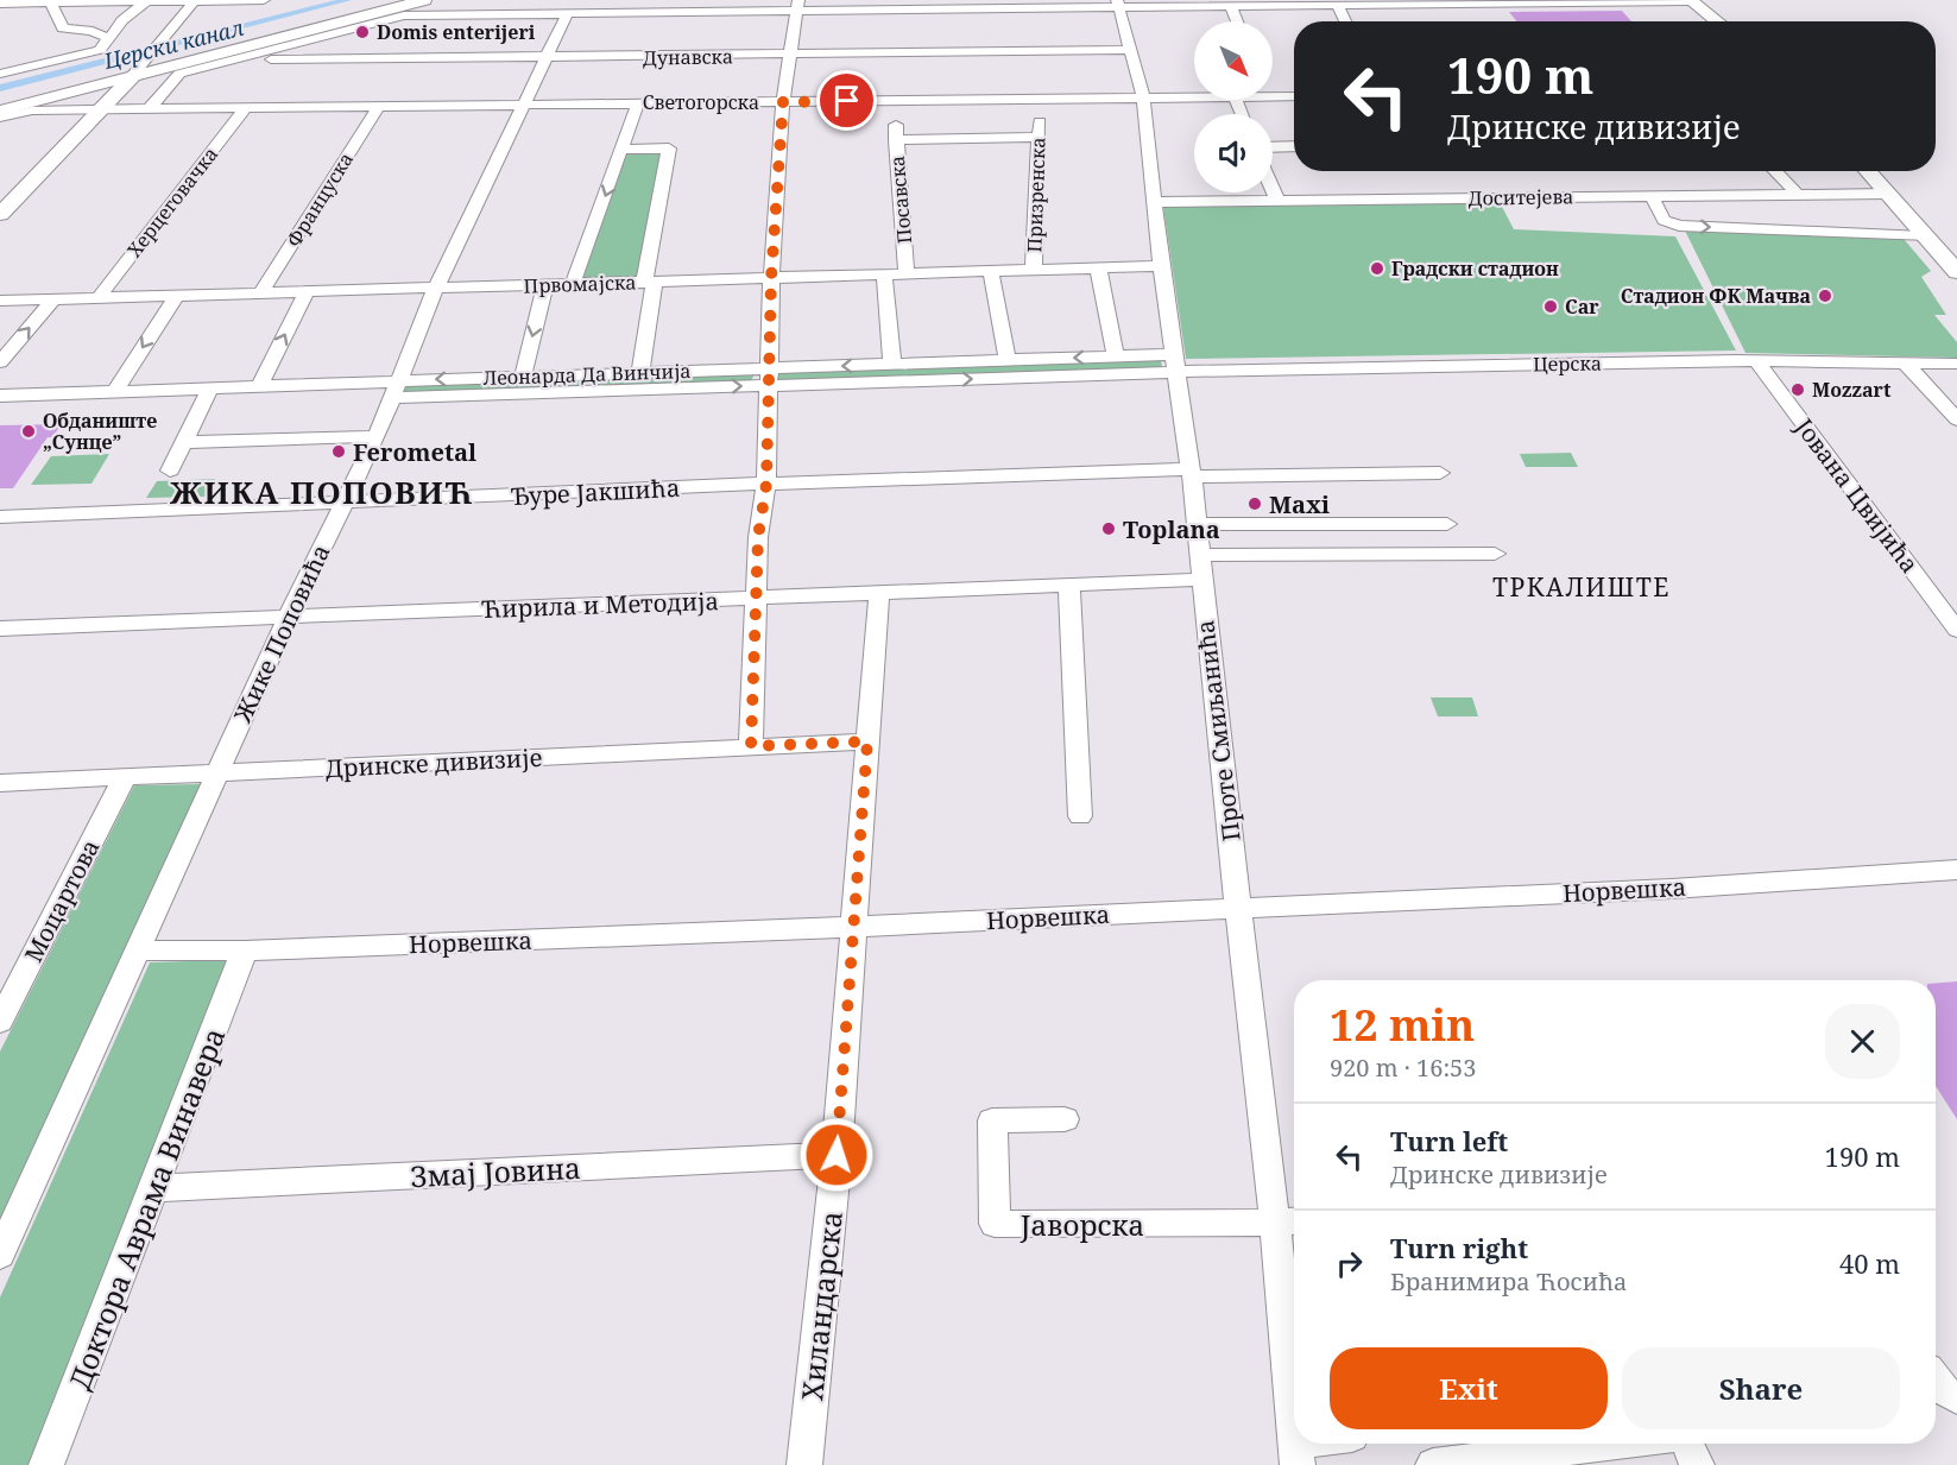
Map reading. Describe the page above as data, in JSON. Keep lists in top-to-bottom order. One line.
{"streets":{"street":["Дунавска","Светогорска","Призренска","Доситејева","Француска","Посавска","Херцеговачка","Првомајска","Церска","Леонарда Да Винчија","Ђуре Јакшића","Јована Цвијића","Ћирила и Методија","Жике Поповића","Проте Смиљанића","Дринске дивизије","Норвешка","Моцартова","Змај Јовина","Доктора Аврама Винавера","Јаворска","Хиландарска"]},"crossings":[["Дунавска","Жике Поповића"],["Дунавска","Проте Смиљанића"],["Светогорска","Француска"],["Светогорска","Херцеговачка"],["Светогорска","Жике Поповића"],["Светогорска","Проте Смиљанића"],["Призренска","Посавска"],["Призренска","Првомајска"],["Доситејева","Проте Смиљанића"],["Француска","Првомајска"],["Посавска","Првомајска"],["Херцеговачка","Првомајска"],["Првомајска","Жике Поповића"],["Првомајска","Проте Смиљанића"],["Церска","Леонарда Да Винчија"],["Церска","Јована Цвијића"],["Церска","Проте Смиљанића"],["Леонарда Да Винчија","Жике Поповића"],["Леонарда Да Винчија","Проте Смиљанића"],["Ђуре Јакшића","Жике Поповића"],["Ђуре Јакшића","Проте Смиљанића"],["Ћирила и Методија","Жике Поповића"],["Ћирила и Методија","Проте Смиљанића"],["Ћирила и Методија","Хиландарска"],["Жике Поповића","Дринске дивизије"],["Жике Поповића","Норвешка"],["Проте Смиљанића","Норвешка"],["Проте Смиљанића","Јаворска"],["Дринске дивизије","Моцартова"],["Дринске дивизије","Хиландарска"],["Норвешка","Доктора Аврама Винавера"],["Норвешка","Хиландарска"],["Змај Јовина","Доктора Аврама Винавера"],["Змај Јовина","Хиландарска"]],"districts":["ЖИКА ПОПОВИЋ","ТРКАЛИШТЕ"],"water":["Церски канал"],"places":["Domis enterijeri","Градски стадион","Стадион ФК Мачва","Car","Mozzart","Обданиште „Сунце”","Ferometal","Maxi","Toplana"],"north":"bottom right","page":{"turn":["190 m","Дринске дивизије"],"heading":["12 min","920 m · 16:53"],"list":[{"name":"Turn left","note":"Дринске дивизије","value":"190 m"},{"name":"Turn right","note":"Бранимира Ћосића","value":"40 m"}],"buttons":["Exit","Share"]}}
